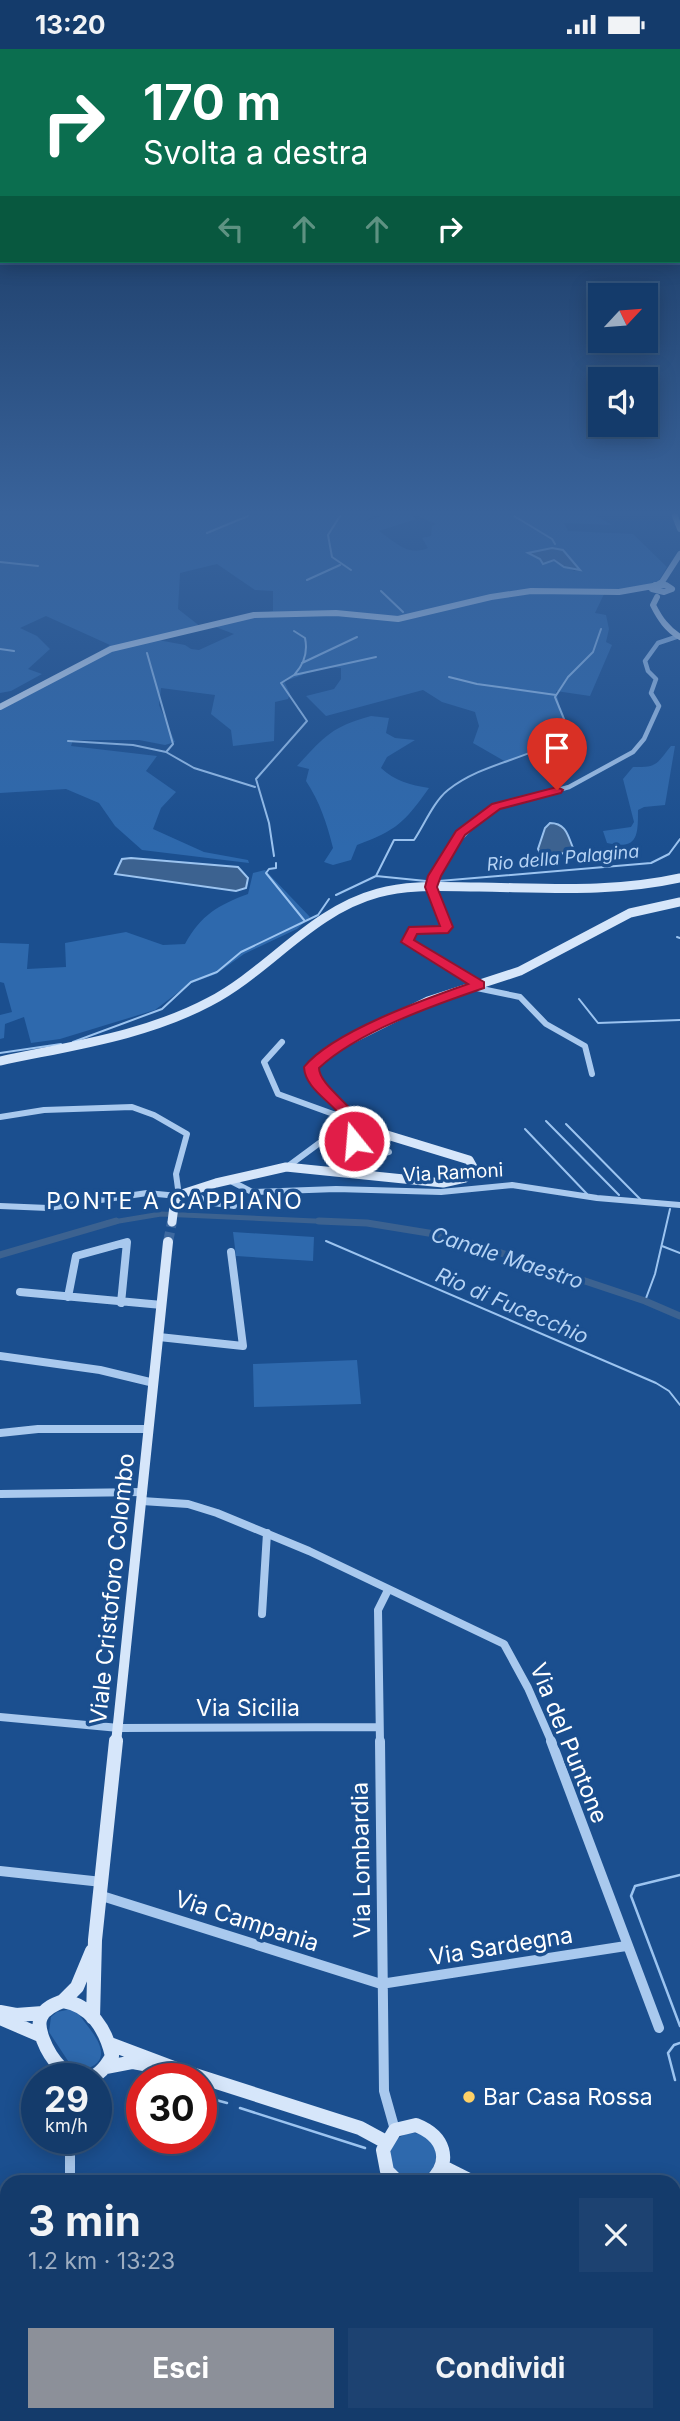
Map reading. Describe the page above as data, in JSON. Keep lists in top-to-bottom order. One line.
{"streets":{"street":["Via Ramoni","Viale Cristoforo Colombo","Via Sicilia","Via del Puntone","Via Lombardia","Via Campania","Via Sardegna"]},"crossings":[["Viale Cristoforo Colombo","Via Sicilia"],["Viale Cristoforo Colombo","Via del Puntone"],["Viale Cristoforo Colombo","Via Campania"],["Via Sicilia","Via Lombardia"],["Via del Puntone","Via Lombardia"],["Via del Puntone","Via Sardegna"],["Via Lombardia","Via Campania"],["Via Lombardia","Via Sardegna"],["Via Campania","Via Sardegna"]],"districts":["PONTE A CAPPIANO"],"water":["Rio della Palagina","Canale Maestro","Rio di Fucecchio"],"places":["Bar Casa Rossa"],"north":"top right","page":{"status":"13:20","turn":["170 m","Svolta a destra"],"speed":"29 km/h","limit":"30","heading":["3 min","1.2 km · 13:23"],"buttons":["Esci","Condividi"]}}
